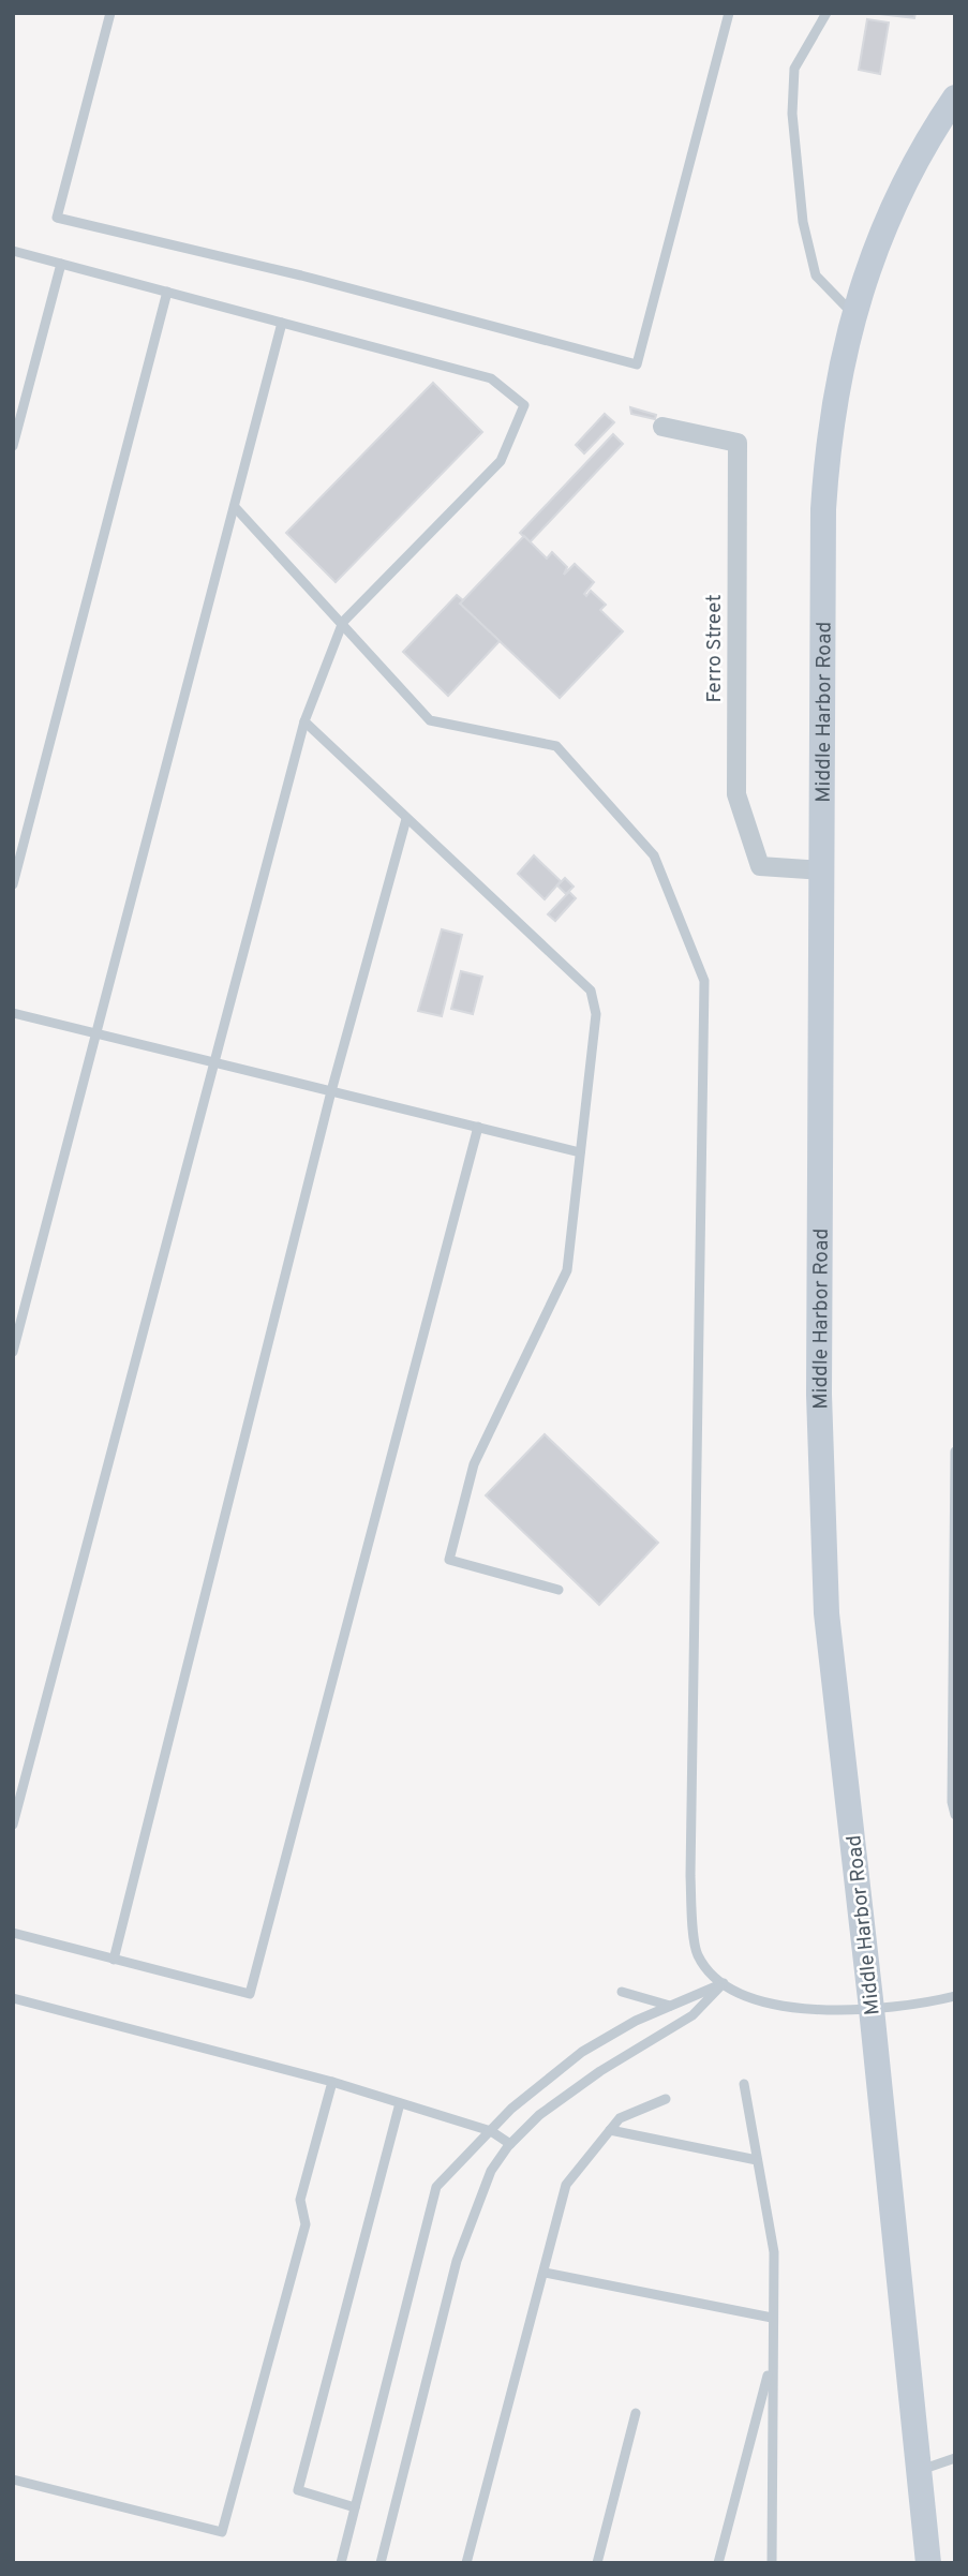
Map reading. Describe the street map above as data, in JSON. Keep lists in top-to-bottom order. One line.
{"streets":{"main road":["Middle Harbor Road"],"street":["Ferro Street"]},"crossings":[["Ferro Street","Middle Harbor Road"]]}
